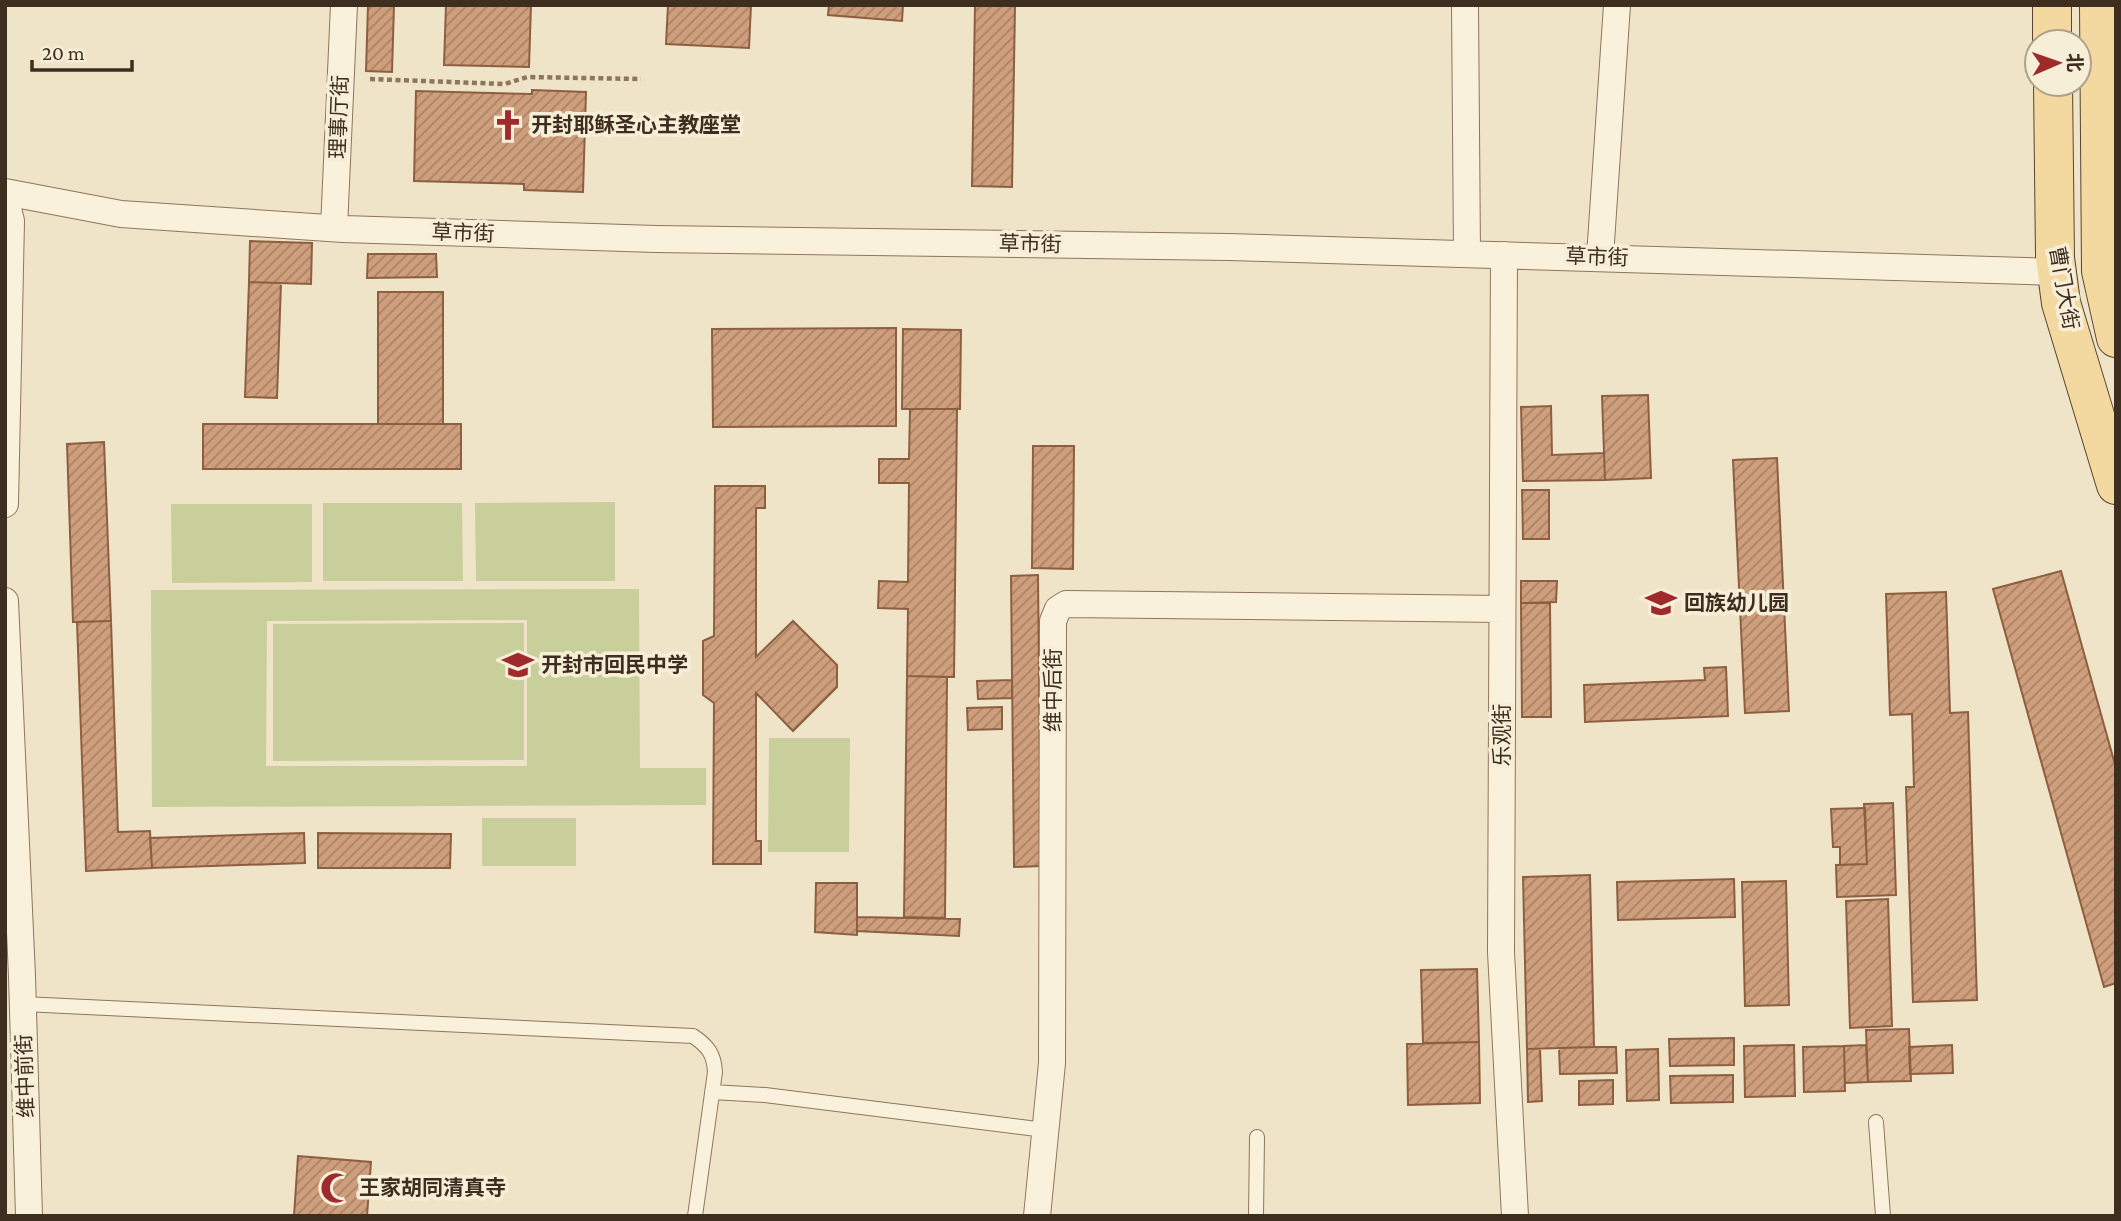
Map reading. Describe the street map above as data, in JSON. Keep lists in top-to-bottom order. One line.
{"streets":{"main road":["曹门大街"],"street":["理事厅街","草市街","维中后街","乐观街","维中前街"]},"crossings":[["理事厅街","草市街"],["草市街","曹门大街"],["草市街","乐观街"],["维中后街","乐观街"]],"places":{"church":["开封耶稣圣心主教座堂"],"school or university":["回族幼儿园","开封市回民中学"],"mosque":["王家胡同清真寺"]},"scale_bar":"20 m","north":"right"}
